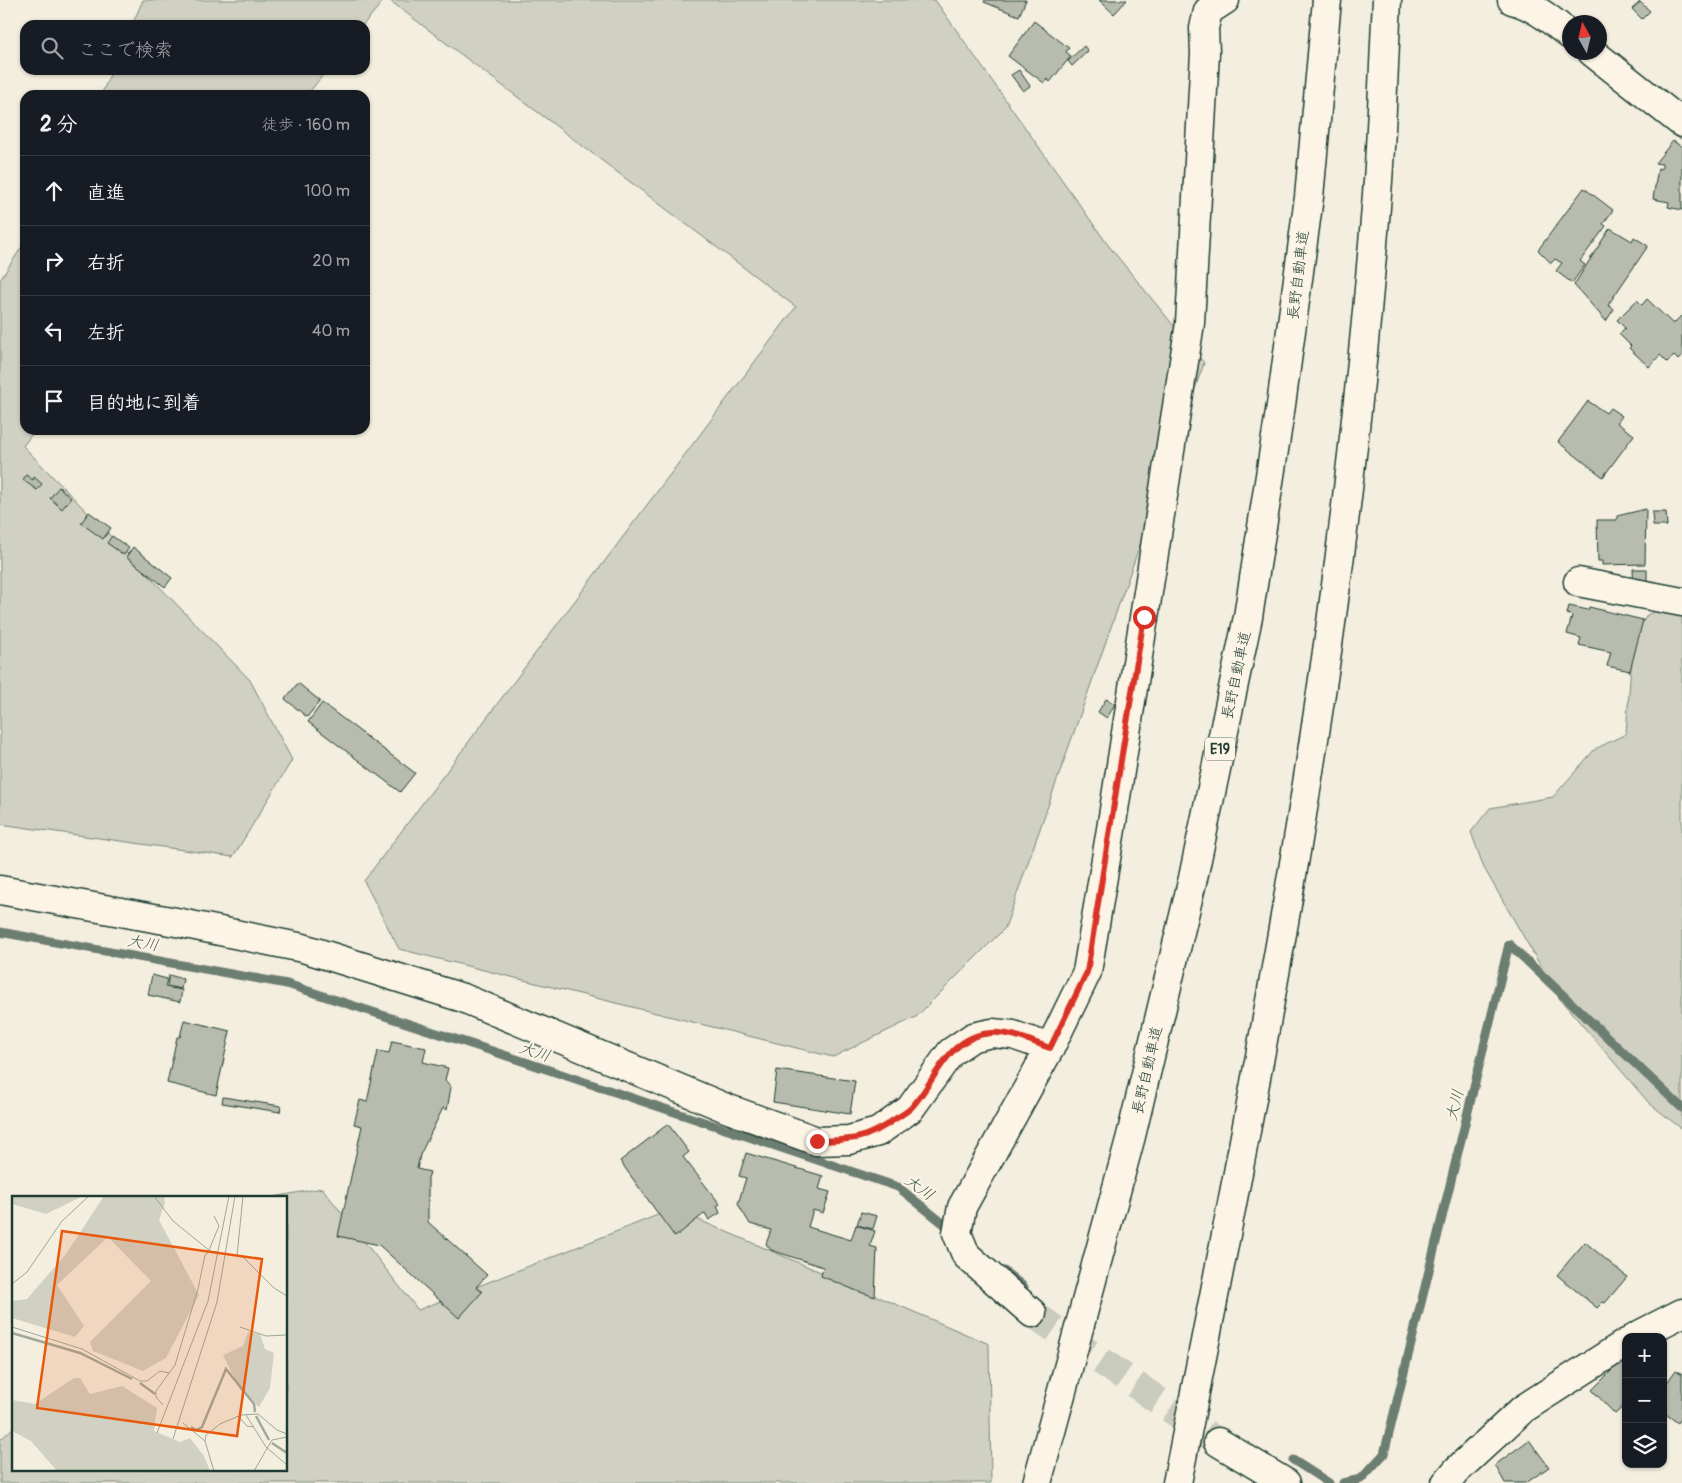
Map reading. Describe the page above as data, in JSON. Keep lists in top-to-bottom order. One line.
{"streets":{"main road":["長野自動車道","E19"]},"water":["大川"],"north":"top","page":{"search":"ここで検索","heading":["2 分","徒歩 · 160 m"],"list":[["直進","100 m"],["右折","20 m"],["左折","40 m"],"目的地に到着"],"map_buttons":["+","−"]}}
